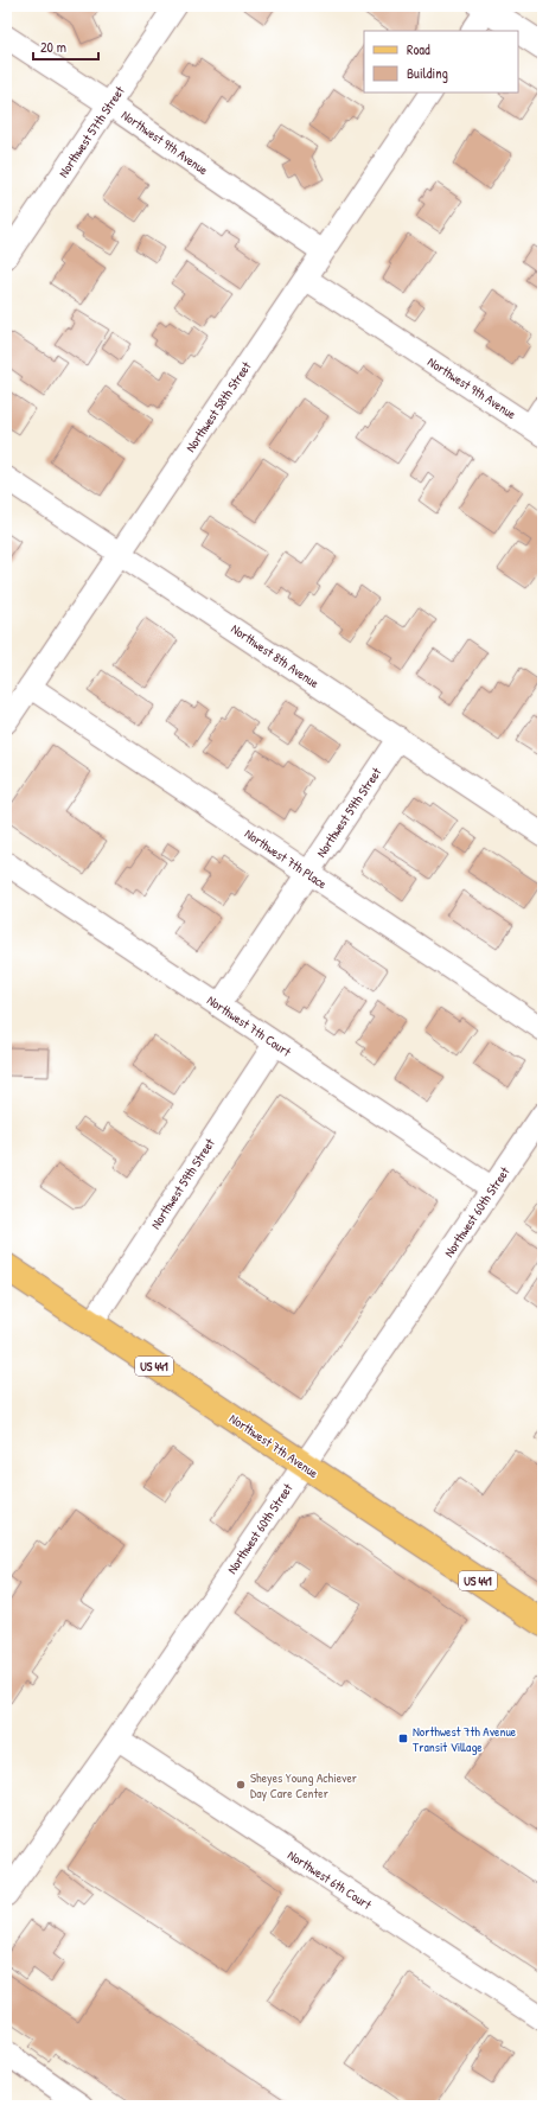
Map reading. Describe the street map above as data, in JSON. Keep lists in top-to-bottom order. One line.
{"streets":{"main road":["US 441","Northwest 7th Avenue"],"street":["Northwest 57th Street","Northwest 9th Avenue","Northwest 58th Street","Northwest 8th Avenue","Northwest 59th Street","Northwest 7th Place","Northwest 7th Court","Northwest 60th Street","Northwest 6th Court"]},"crossings":[["Northwest 57th Street","Northwest 9th Avenue"],["Northwest 9th Avenue","Northwest 58th Street"],["Northwest 58th Street","Northwest 8th Avenue"],["Northwest 58th Street","Northwest 7th Place"],["Northwest 8th Avenue","Northwest 59th Street"],["Northwest 59th Street","Northwest 7th Place"],["Northwest 59th Street","Northwest 7th Court"],["Northwest 59th Street","Northwest 7th Avenue"],["Northwest 7th Court","Northwest 60th Street"],["Northwest 60th Street","Northwest 7th Avenue"],["Northwest 60th Street","Northwest 6th Court"]],"places":{"transit":["Northwest 7th Avenue Transit Village"],"other":["Sheyes Young Achiever Day Care Center"]},"legend":["Road","Building"],"scale_bar":"20 m"}
